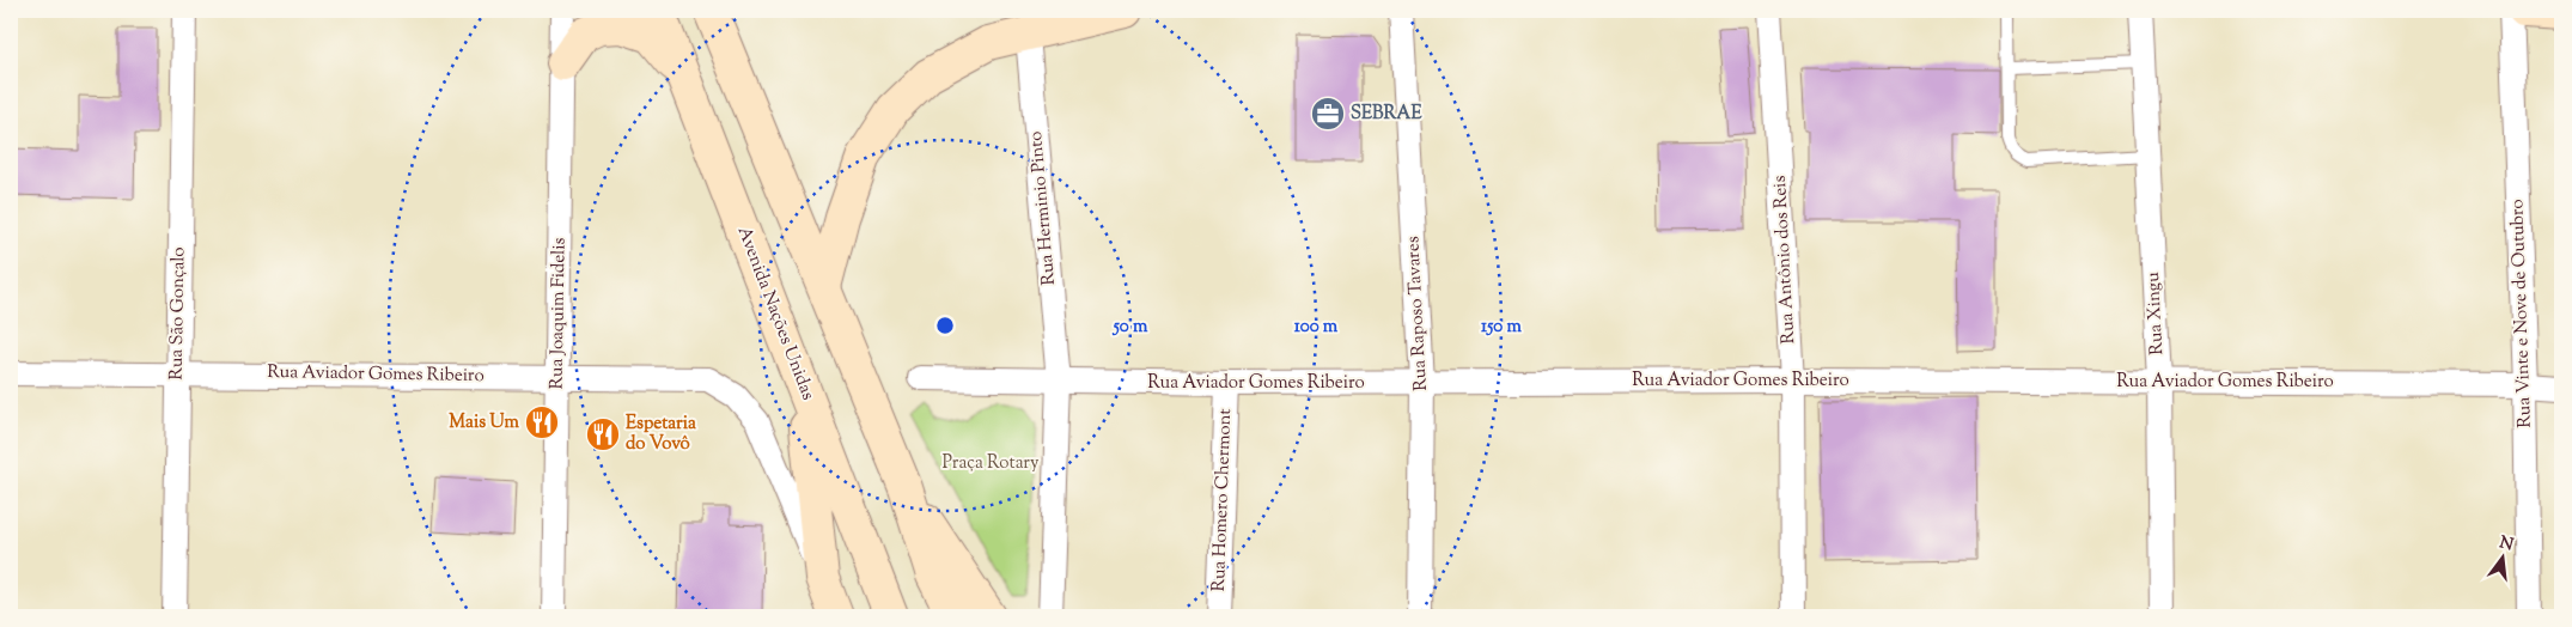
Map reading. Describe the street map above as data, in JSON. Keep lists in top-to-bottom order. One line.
{"streets":{"main road":["Avenida Nações Unidas"],"street":["Rua Herminio Pinto","Rua Antônio dos Reis","Rua São Gonçalo","Rua Joaquim Fidelis","Rua Raposo Tavares","Rua Xingu","Rua Vinte e Nove de Outubro","Rua Aviador Gomes Ribeiro","Rua Homero Chermont"]},"crossings":[["Rua Herminio Pinto","Rua Aviador Gomes Ribeiro"],["Rua Antônio dos Reis","Rua Aviador Gomes Ribeiro"],["Rua São Gonçalo","Rua Aviador Gomes Ribeiro"],["Rua Joaquim Fidelis","Rua Aviador Gomes Ribeiro"],["Rua Raposo Tavares","Rua Aviador Gomes Ribeiro"],["Rua Xingu","Rua Aviador Gomes Ribeiro"],["Rua Vinte e Nove de Outubro","Rua Aviador Gomes Ribeiro"],["Rua Aviador Gomes Ribeiro","Rua Homero Chermont"]],"parks":["Praça Rotary"],"places":{"office":["SEBRAE"],"restaurant":["Mais Um","Espetaria do Vovô"]},"north":"top","rings":["50 m","100 m","150 m"]}
